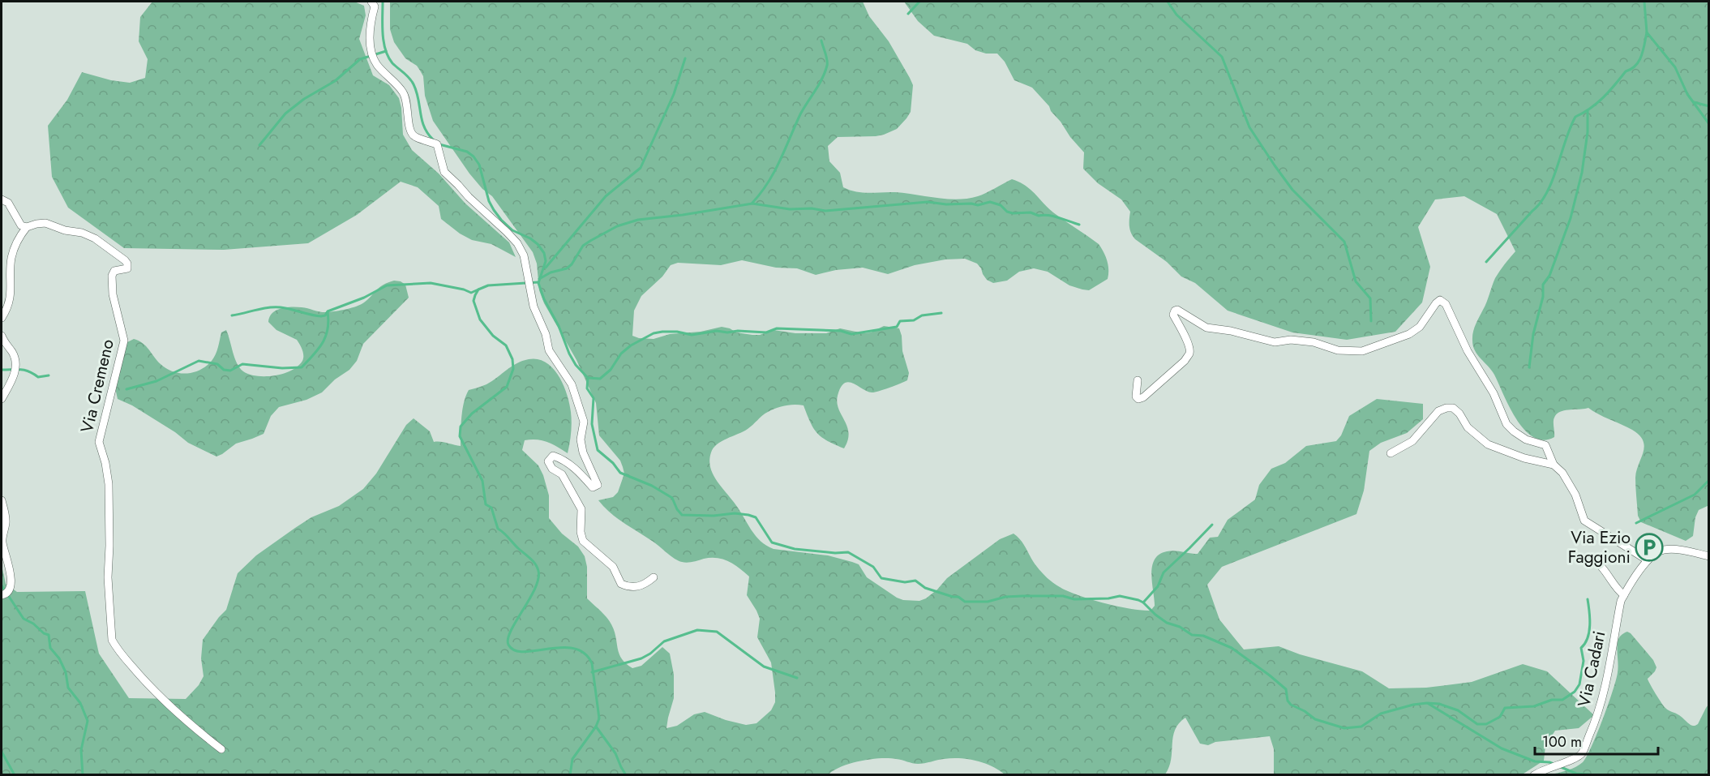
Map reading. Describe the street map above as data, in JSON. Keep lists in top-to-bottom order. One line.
{"streets":{"street":["Via Cremeno","Via Cadari"]},"places":{"parking":["Via Ezio Faggioni"]},"scale_bar":"100 m"}
